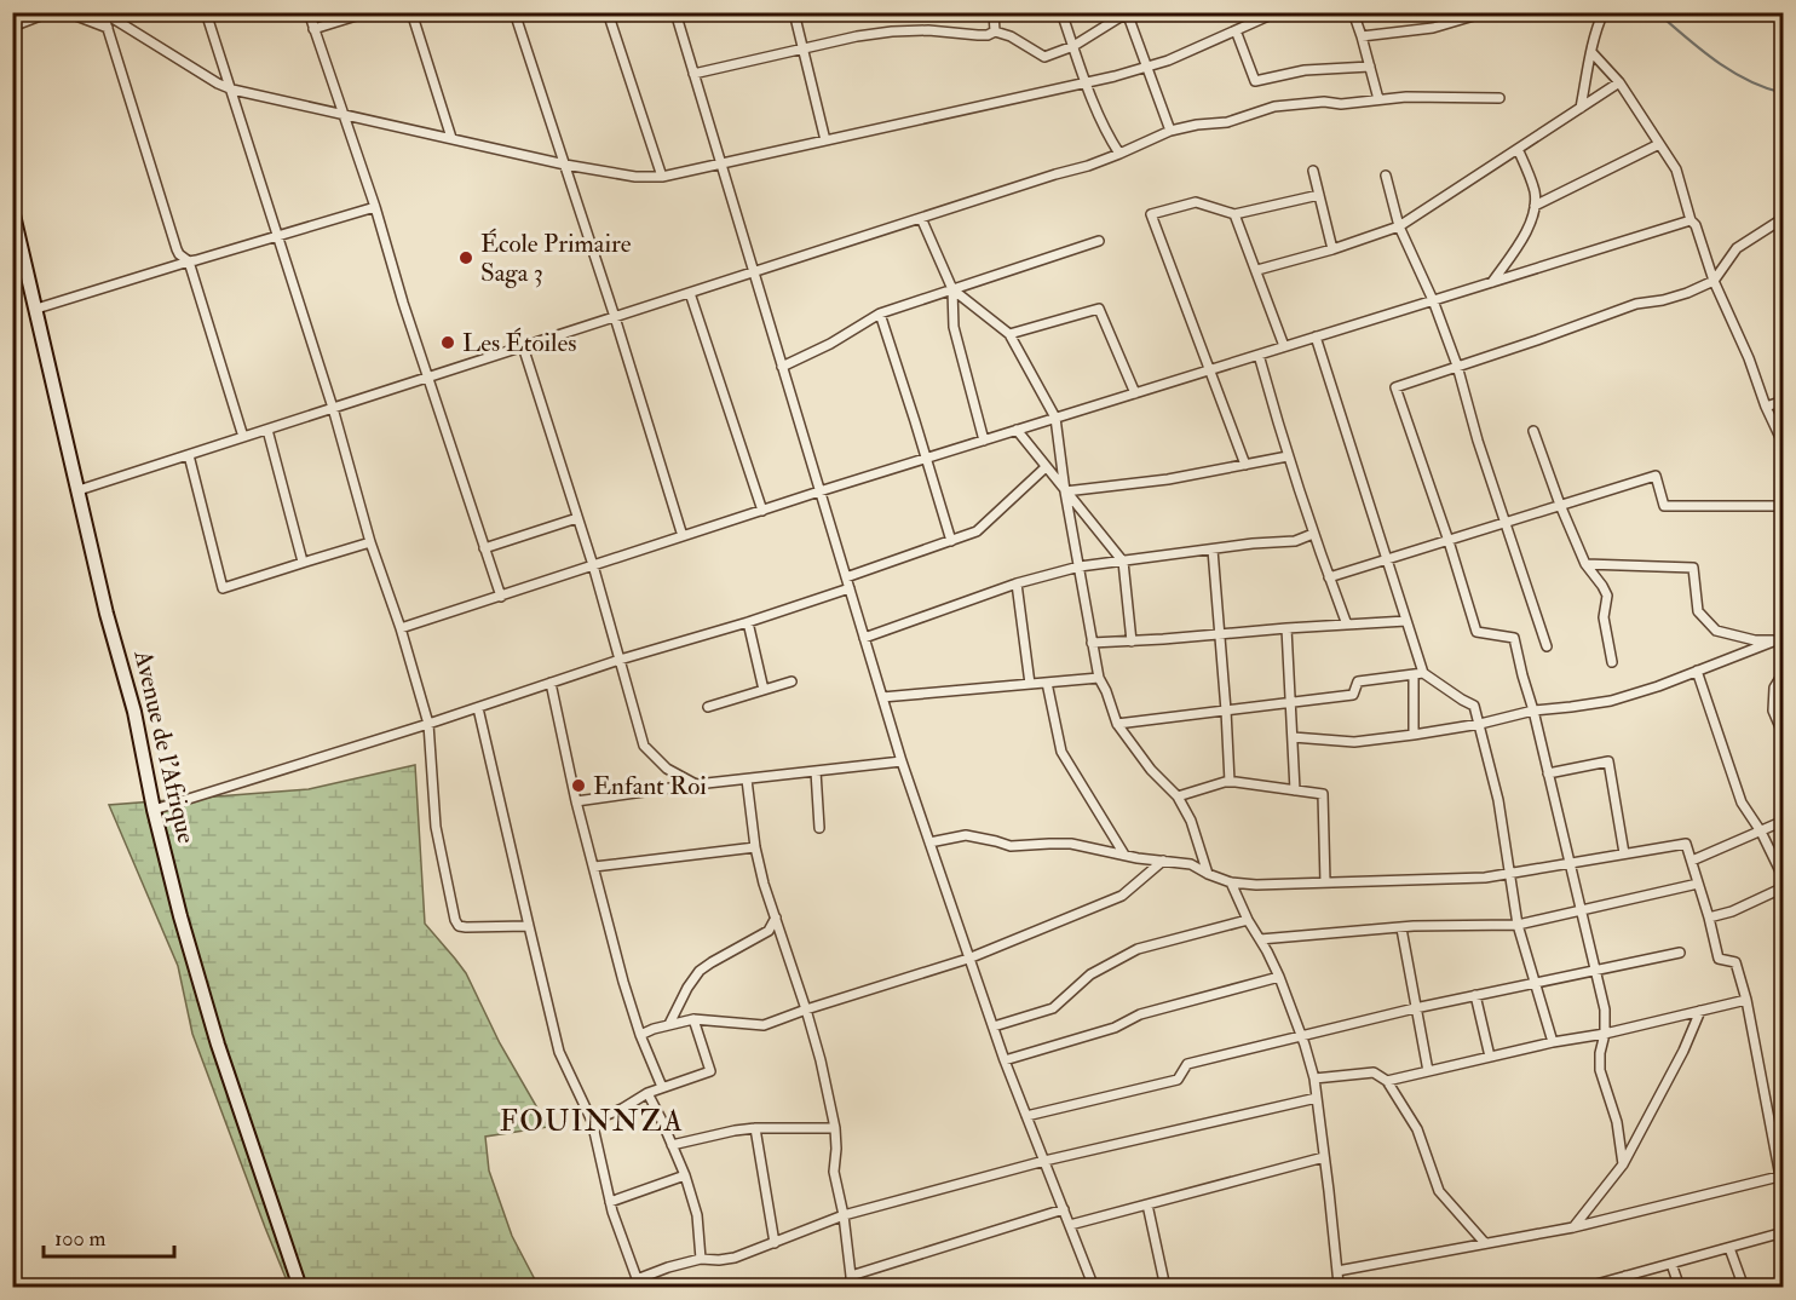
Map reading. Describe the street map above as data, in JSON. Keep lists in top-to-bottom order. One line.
{"streets":{"main road":["Avenue de l'Afrique"]},"districts":["FOUINNZA"],"places":["École Primaire Saga 3","Les Étoiles","Enfant Roi"],"scale_bar":"100 m"}
